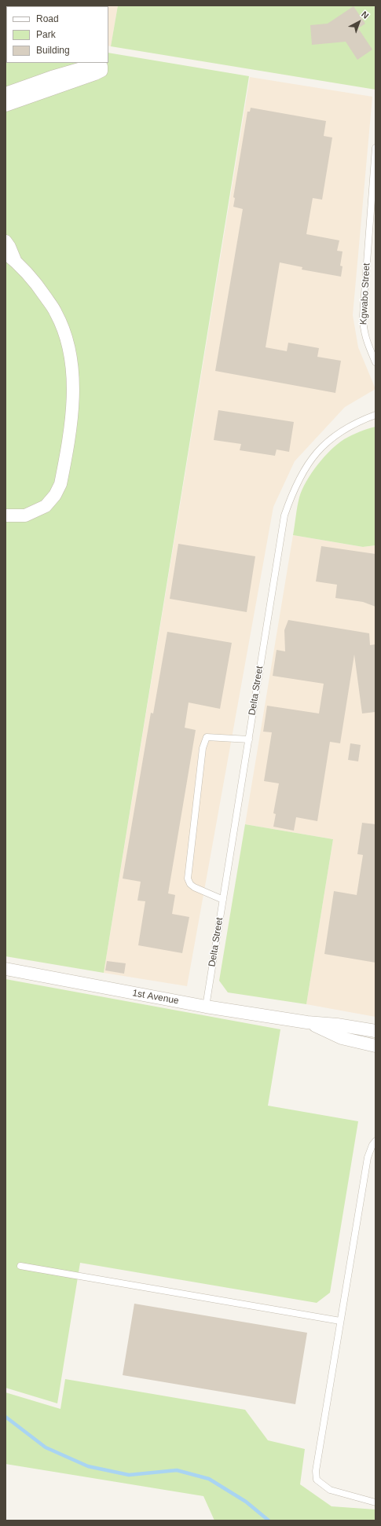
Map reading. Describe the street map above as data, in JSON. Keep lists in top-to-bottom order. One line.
{"streets":{"street":["1st Avenue"],"lane":["Kgwabo Street","Delta Street"]},"crossings":[["Delta Street","1st Avenue"]],"legend":["Road","Park","Building"],"north":"top right"}
